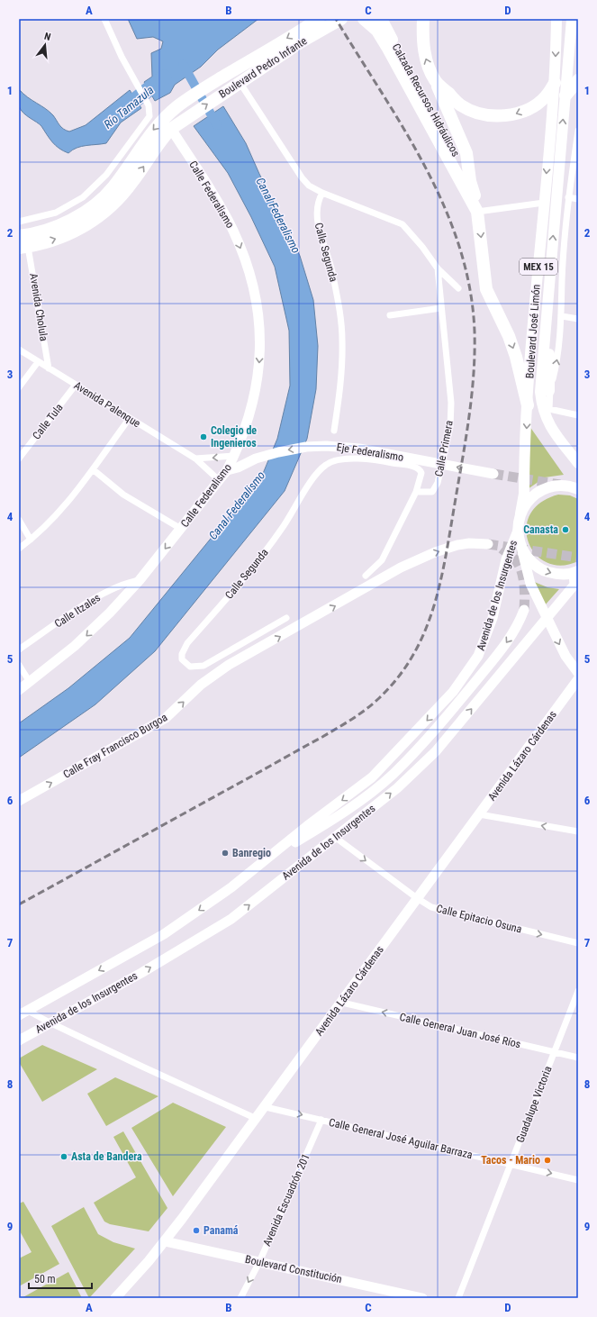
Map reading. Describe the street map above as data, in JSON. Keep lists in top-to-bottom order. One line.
{"streets":{"highway":["Boulevard Pedro Infante","Calzada Recursos Hidráulicos"],"main road":["Calle Federalismo","MEX 15","Boulevard José Limón","Eje Federalismo","Avenida de los Insurgentes","Calle Fray Francisco Burgoa","Avenida Lázaro Cárdenas","Boulevard Constitución"],"street":["Calle Segunda","Avenida Cholula","Avenida Palenque","Calle Tula","Calle Primera","Calle Itzales","Calle Epitacio Osuna","Calle General Juan José Ríos","Guadalupe Victoria","Calle General José Aguilar Barraza","Avenida Escuadrón 201"]},"crossings":[["Boulevard Pedro Infante","Calle Federalismo"],["Boulevard Pedro Infante","Avenida Cholula"],["Calzada Recursos Hidráulicos","Boulevard José Limón"],["Calle Federalismo","Avenida Palenque"],["Calle Federalismo","Eje Federalismo"],["Calle Federalismo","Calle Itzales"],["Calle Segunda","Calle Primera"],["Avenida Cholula","Avenida Palenque"],["Boulevard José Limón","Avenida de los Insurgentes"],["Avenida Palenque","Calle Tula"],["Avenida de los Insurgentes","Calle Epitacio Osuna"],["Avenida Lázaro Cárdenas","Calle Epitacio Osuna"],["Avenida Lázaro Cárdenas","Calle General Juan José Ríos"],["Avenida Lázaro Cárdenas","Calle General José Aguilar Barraza"],["Avenida Lázaro Cárdenas","Boulevard Constitución"],["Calle General Juan José Ríos","Guadalupe Victoria"],["Guadalupe Victoria","Calle General José Aguilar Barraza"],["Calle General José Aguilar Barraza","Avenida Escuadrón 201"],["Avenida Escuadrón 201","Boulevard Constitución"]],"one_way":["Calle Federalismo","Eje Federalismo","Calle Fray Francisco Burgoa","Calle Epitacio Osuna","Calle General Juan José Ríos","Calle General José Aguilar Barraza"],"water":["Río Tamazula","Canal Federalismo"],"places":["Colegio de Ingenieros","Canasta","Banregio","Asta de Bandera","Tacos - Mario","Panamá"],"scale_bar":"50 m","north":"top","grid":{"columns":["A","B","C","D"],"rows":["1","2","3","4","5","6","7","8","9"]}}
